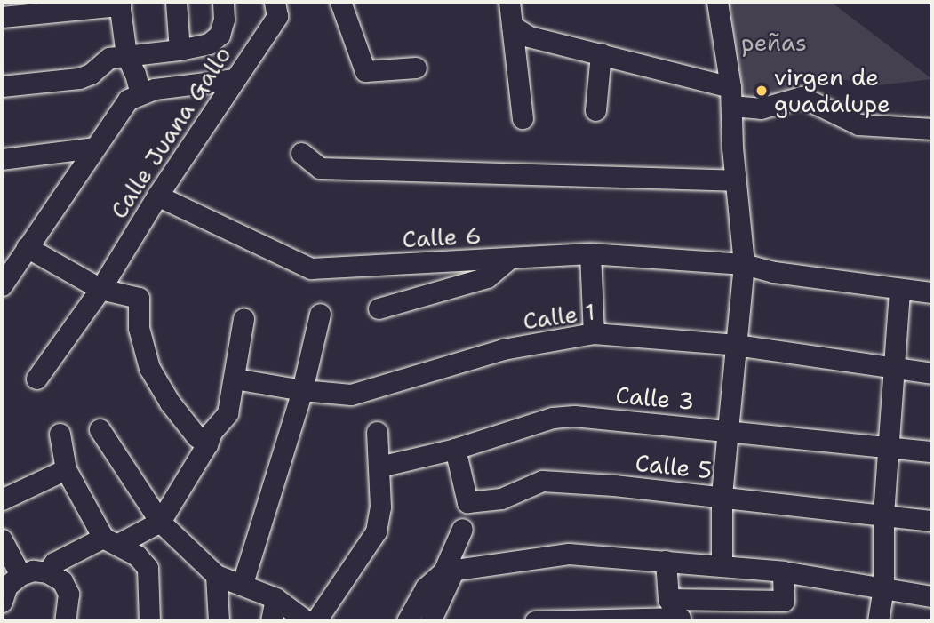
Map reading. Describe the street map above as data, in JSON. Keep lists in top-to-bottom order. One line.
{"streets":{"street":["Calle Juana Gallo","Calle 6","Calle 1","Calle 3","Calle 5"]},"crossings":[["Calle Juana Gallo","Calle 6"],["Calle 3","Calle 5"]],"parks":["peñas"],"places":["virgen de guadalupe"]}
